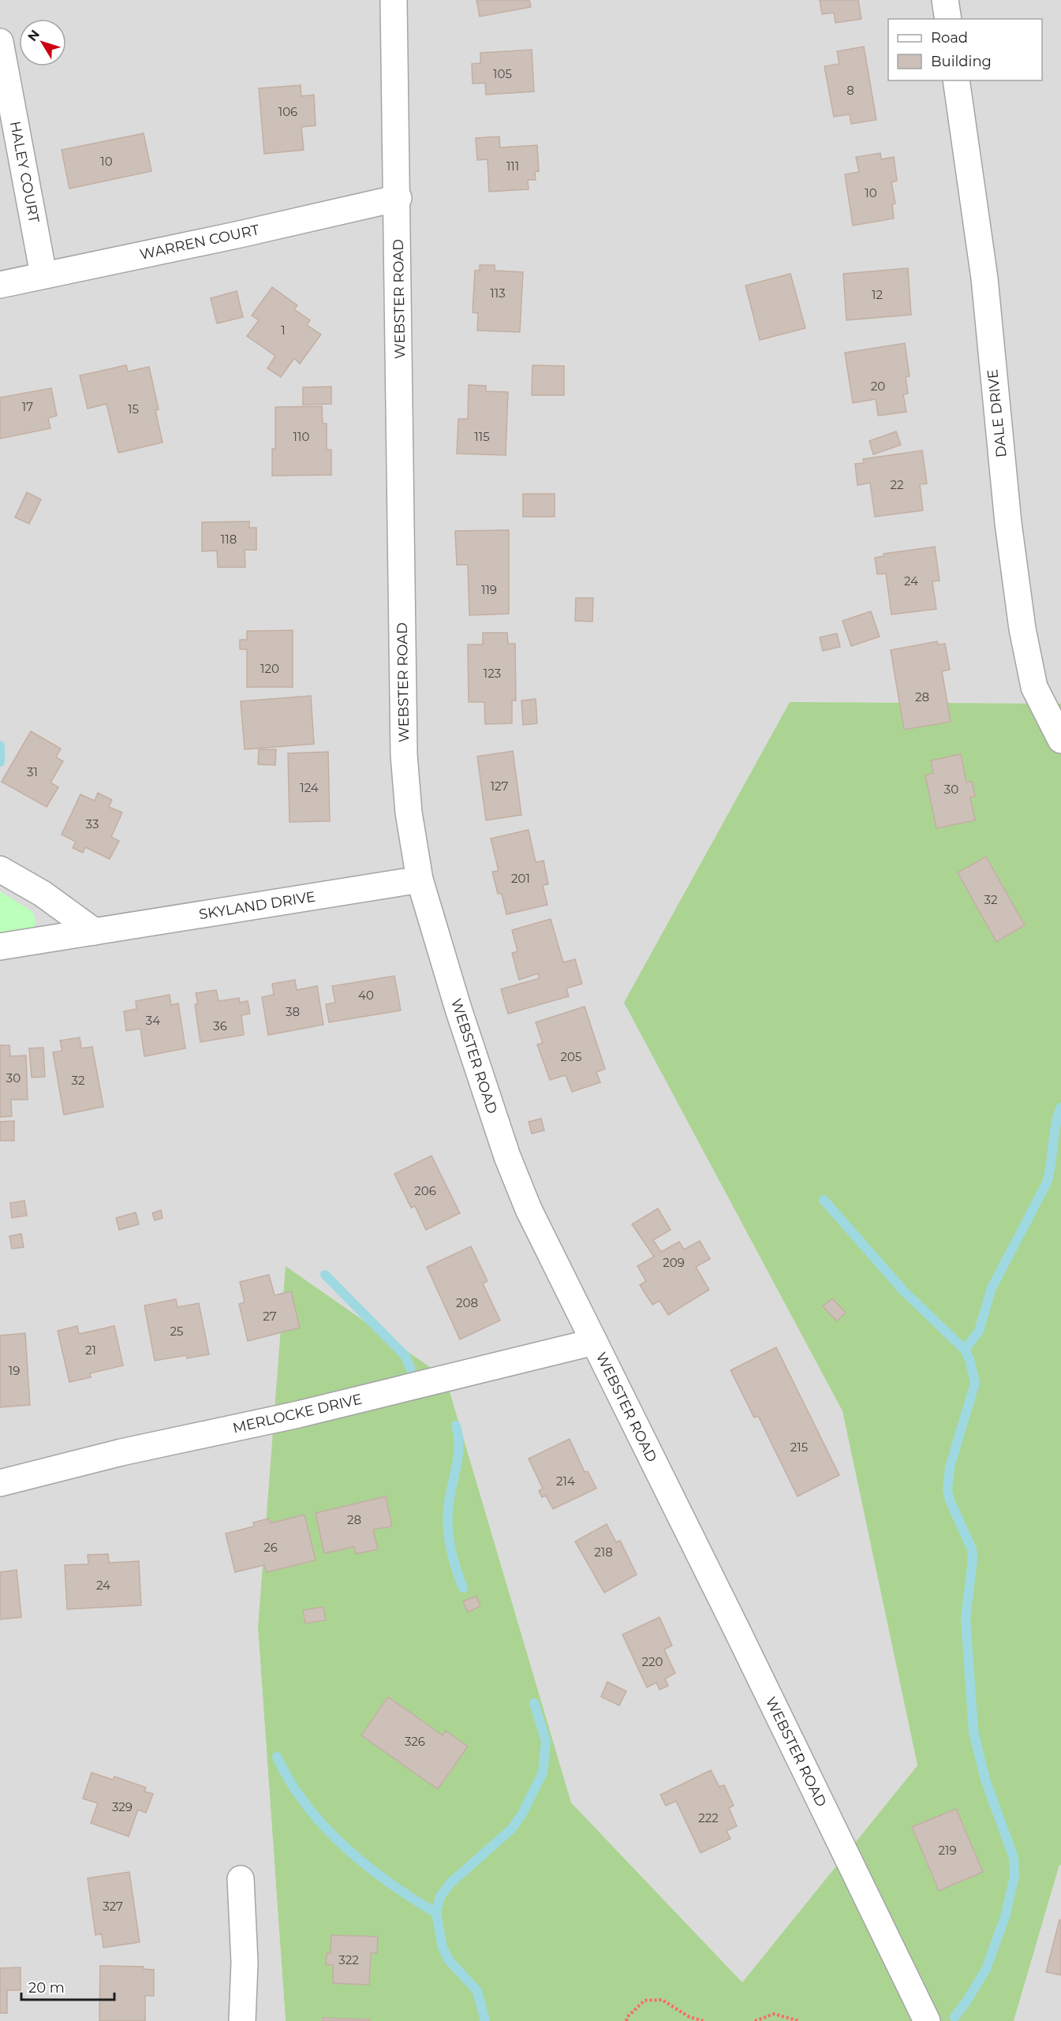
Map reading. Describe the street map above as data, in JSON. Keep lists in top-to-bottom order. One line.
{"streets":{"street":["HALEY COURT","WARREN COURT","WEBSTER ROAD","DALE DRIVE","SKYLAND DRIVE","MERLOCKE DRIVE"]},"crossings":[["HALEY COURT","WARREN COURT"],["WARREN COURT","WEBSTER ROAD"],["WEBSTER ROAD","SKYLAND DRIVE"],["WEBSTER ROAD","MERLOCKE DRIVE"]],"house_numbers":["105","8","106","10","111","10","113","12","1","20","17","15","110","115","22","118","24","119","120","123","28","31","127","124","30","33","201","32","40","38","34","36","205","30","32","206","209","208","27","25","21","19","215","214","28","26","218","24","220","326","329","222","219","327","322"],"legend":["Road","Building"],"scale_bar":"20 m","north":"top left"}
